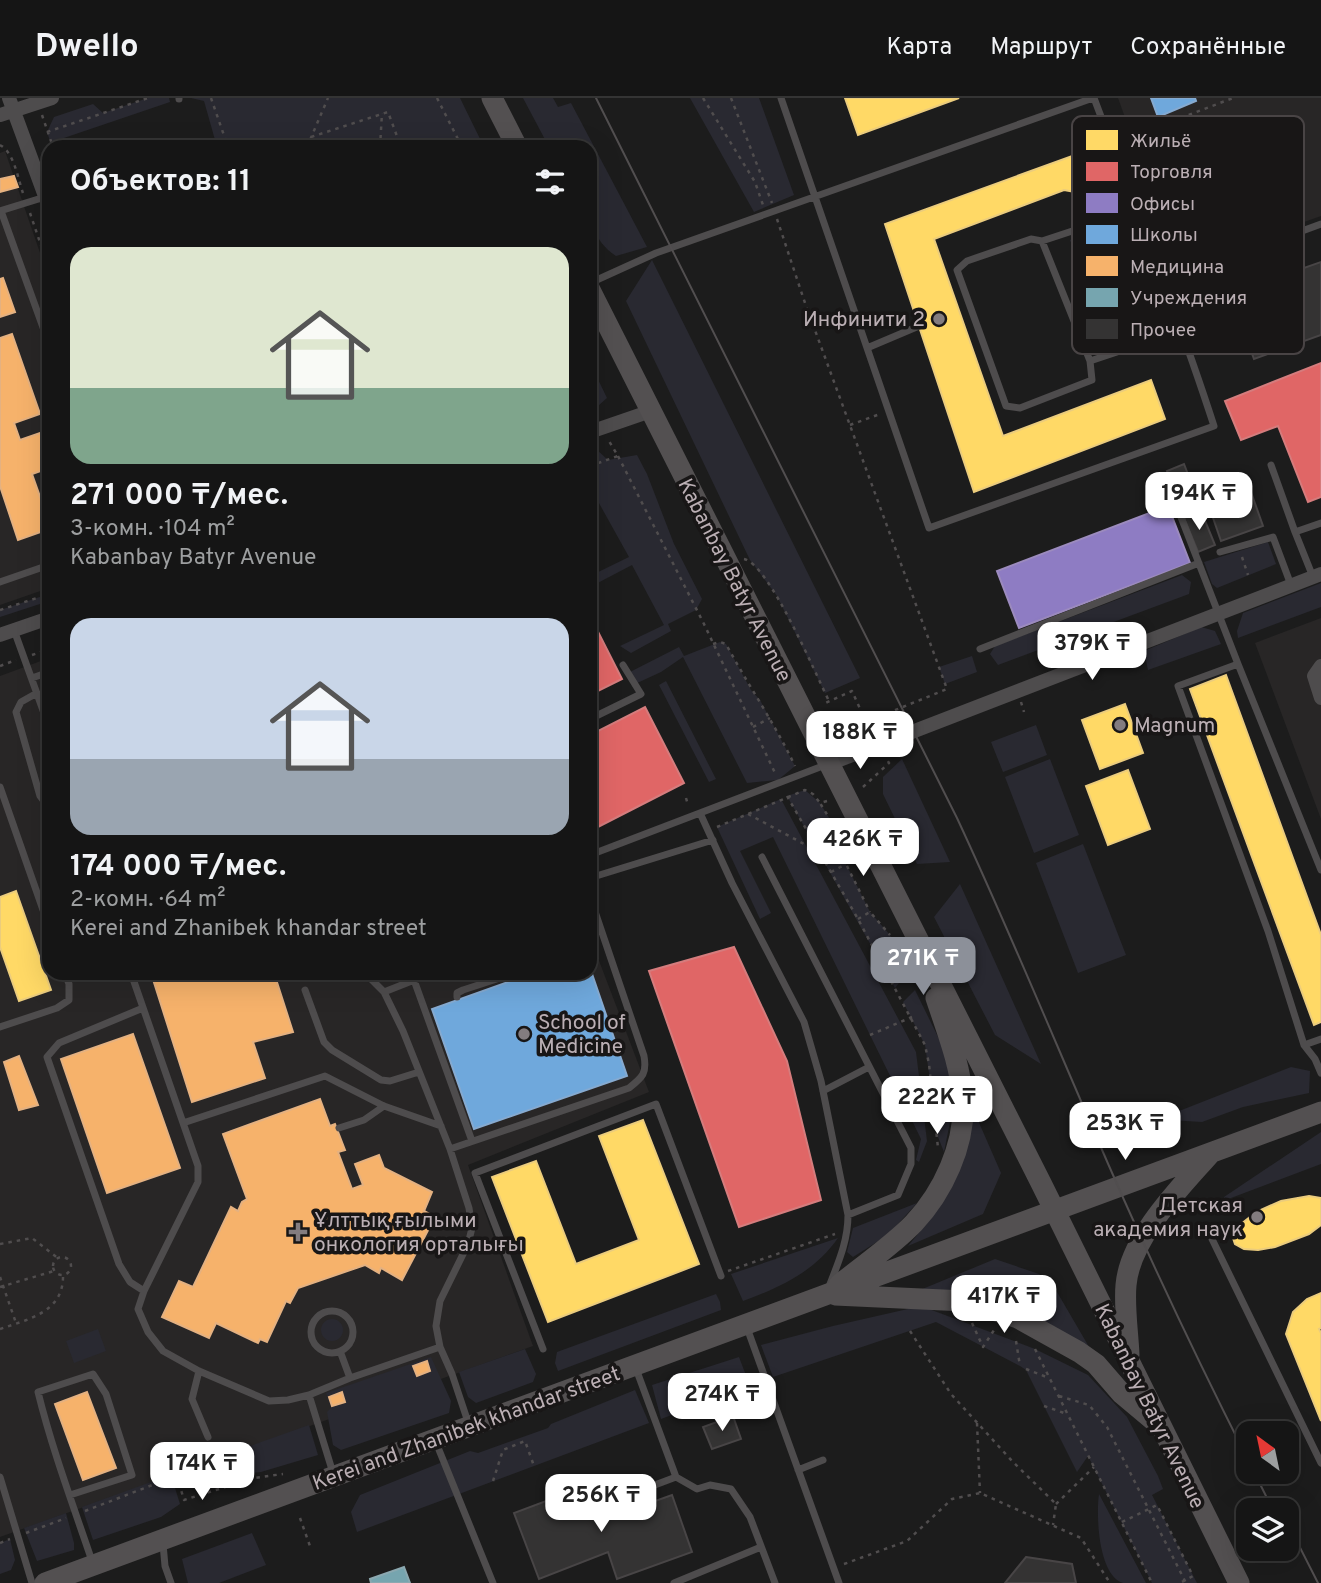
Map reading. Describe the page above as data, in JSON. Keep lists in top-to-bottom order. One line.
{"streets":{"main road":["Kabanbay Batyr Avenue","Kerei and Zhanibek khandar street"]},"crossings":[["Kabanbay Batyr Avenue","Kerei and Zhanibek khandar street"]],"places":{"other":["Инфинити 2","Magnum","School of Medicine","Детская академия наук"],"health":["Ұлттық ғылыми онкология орталығы"]},"legend":["Жильё","Торговля","Офисы","Школы","Медицина","Учреждения","Прочее"],"north":"top left","page":{"header":"Dwello","nav":["Карта","Маршрут","Сохранённые"],"heading":"Объектов: 11","list":[{"name":"271 000 ₸/мес.","note":"3-комн. · 104 m² · Kabanbay Batyr Avenue"},{"name":"174 000 ₸/мес.","note":"2-комн. · 64 m² · Kerei and Zhanibek khandar street"}],"price":["194K ₸","379K ₸","188K ₸","426K ₸","271K ₸","222K ₸","253K ₸","417K ₸","274K ₸","174K ₸","256K ₸"]}}
